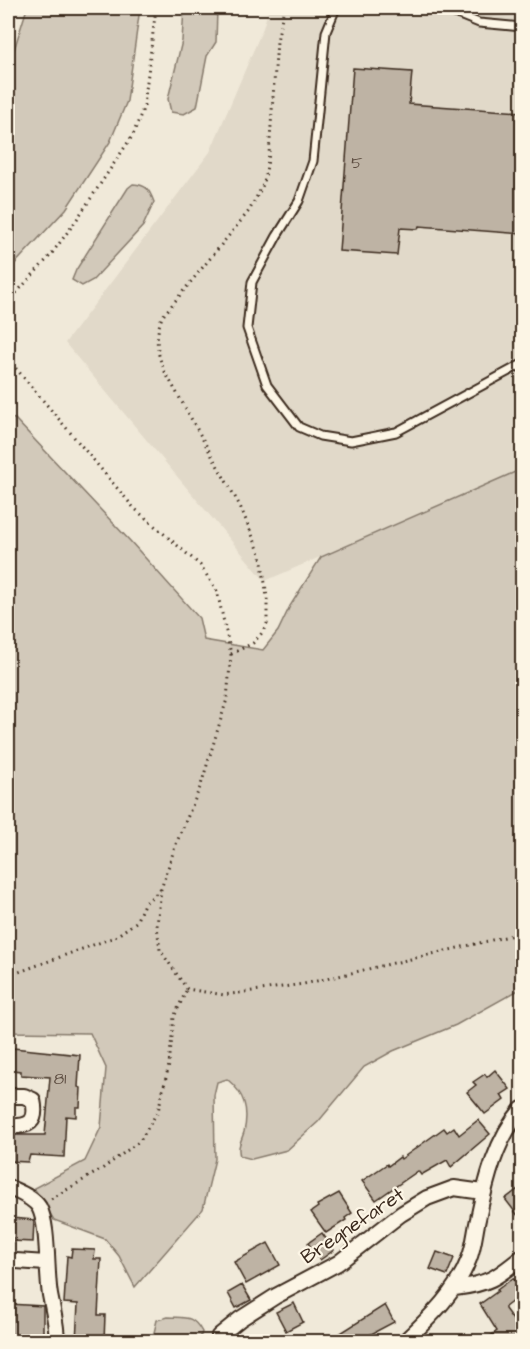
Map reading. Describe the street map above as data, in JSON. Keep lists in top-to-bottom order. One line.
{"streets":{"street":["Bregnefaret"]},"house_numbers":["5","81"]}
